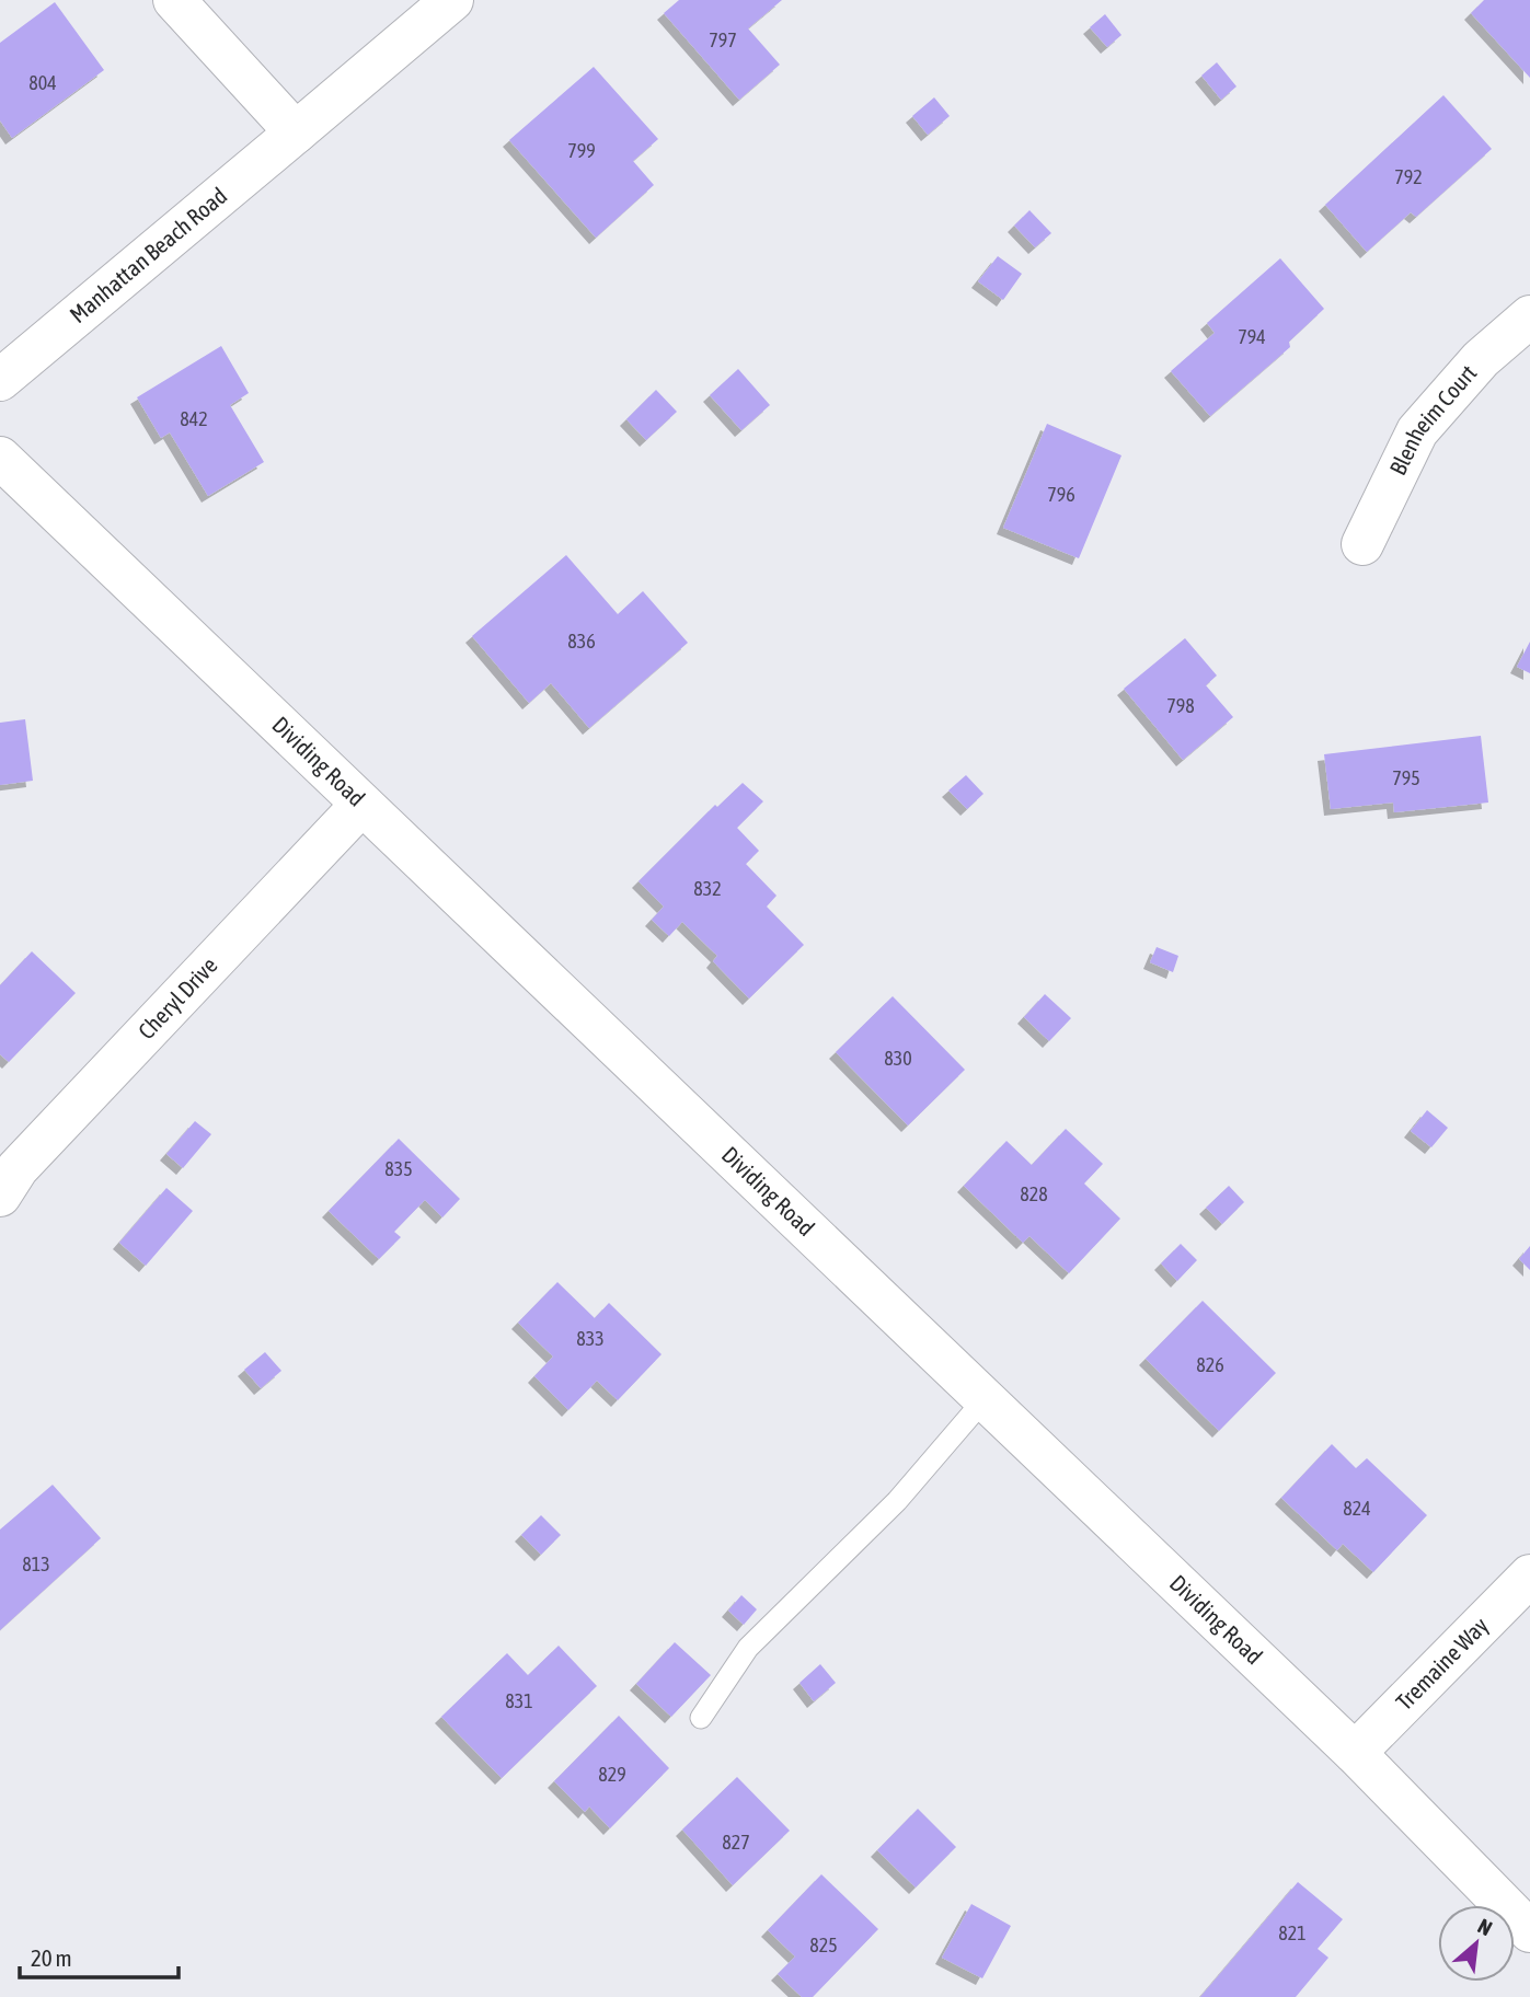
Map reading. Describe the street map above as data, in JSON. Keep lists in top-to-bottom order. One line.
{"streets":{"street":["Manhattan Beach Road","Blenheim Court","Dividing Road","Cheryl Drive","Tremaine Way"]},"crossings":[["Dividing Road","Cheryl Drive"],["Dividing Road","Tremaine Way"]],"house_numbers":["797","804","799","792","794","842","796","836","798","795","832","830","835","828","833","826","824","813","831","829","827","821","825"],"scale_bar":"20 m","north":"top right"}
